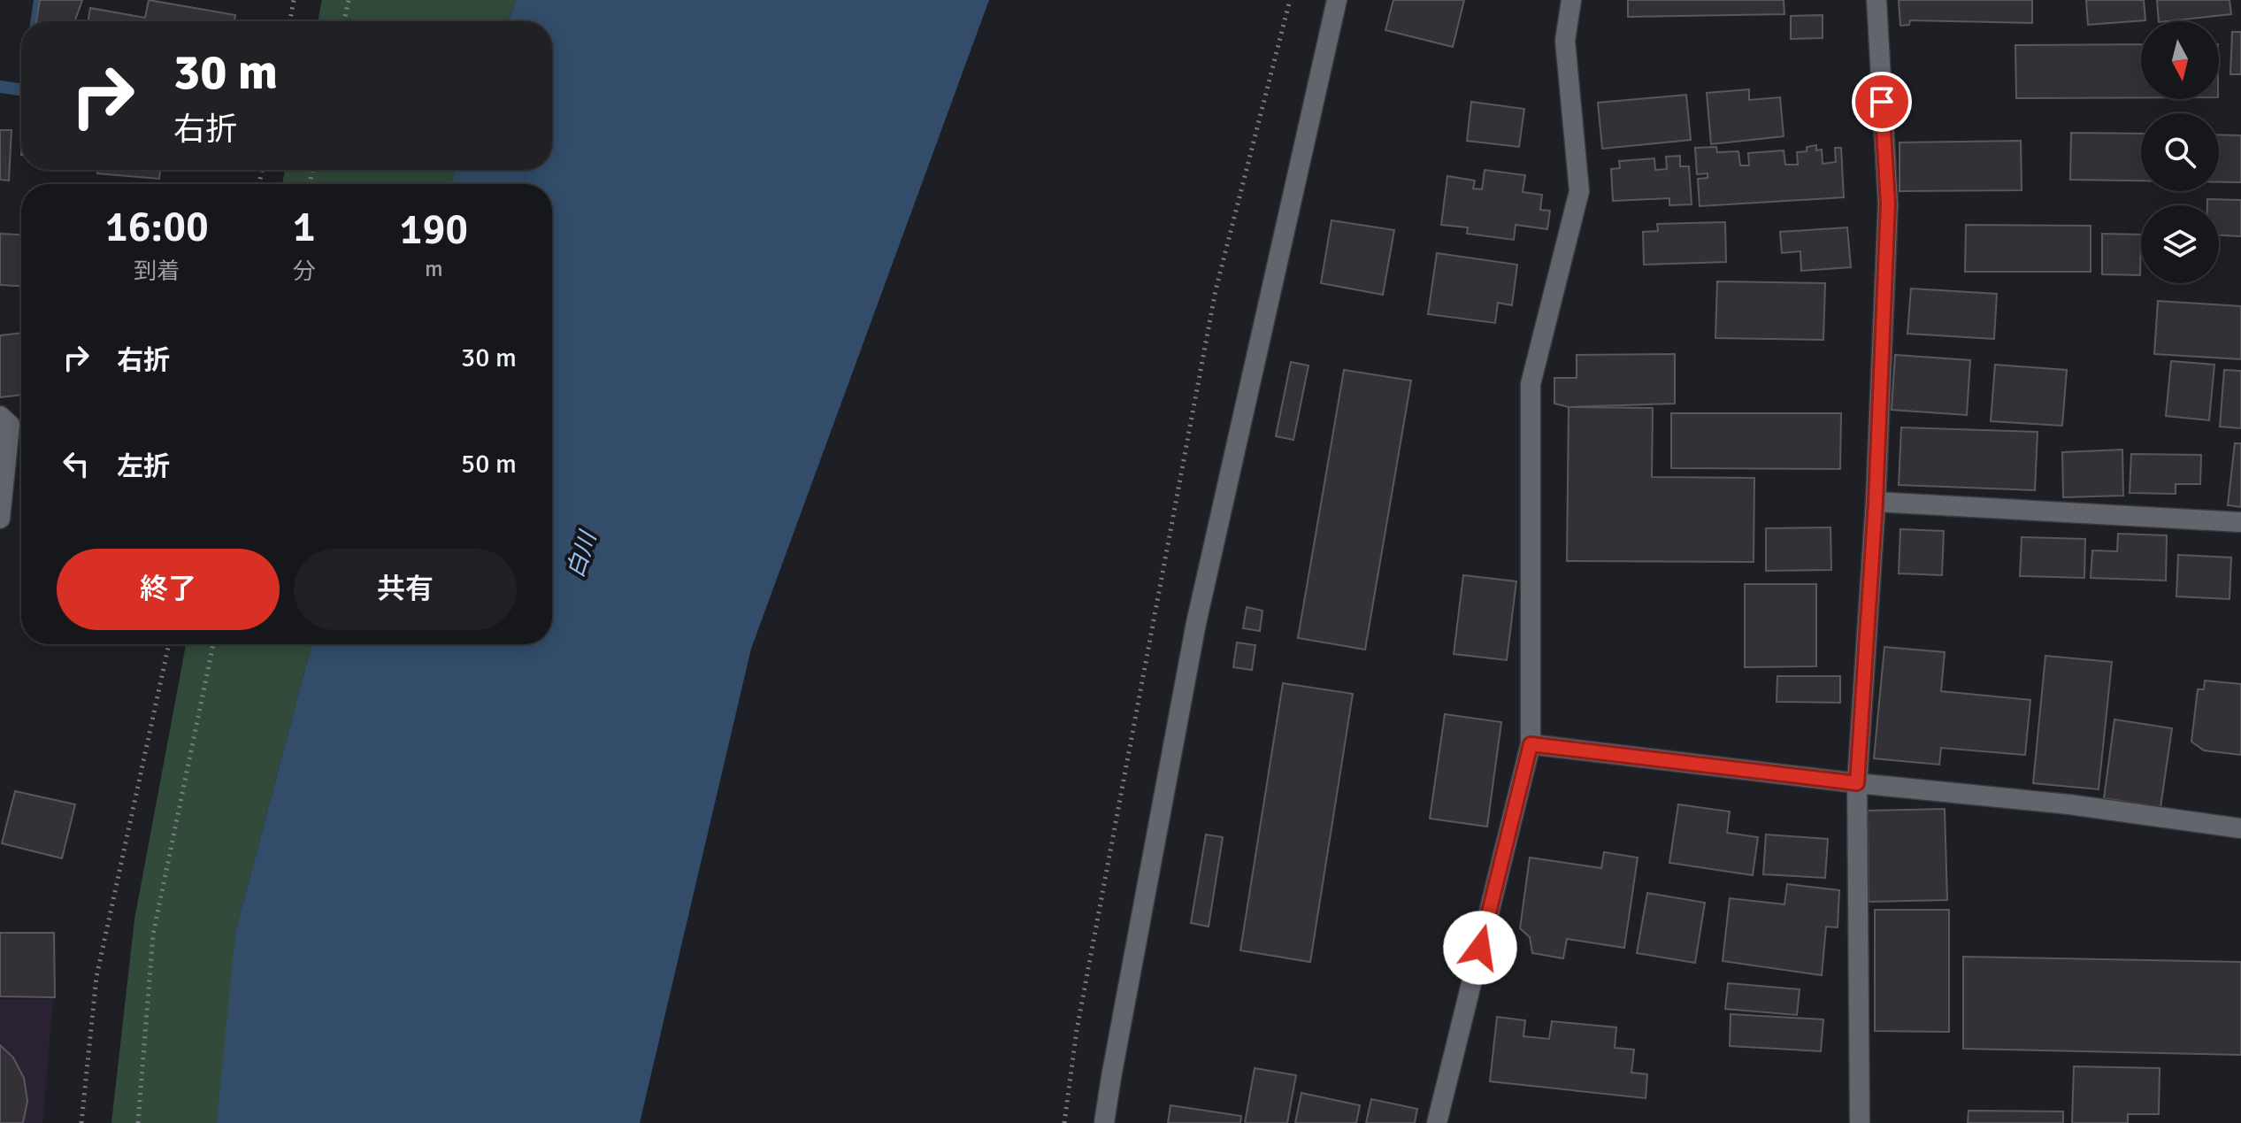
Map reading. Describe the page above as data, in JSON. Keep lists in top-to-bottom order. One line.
{"water":["白川"],"north":"bottom","page":{"turn":["30 m","右折"],"eta":["16:00","到着","1","分","190","m"],"list":[{"name":"右折","value":"30 m"},{"name":"左折","value":"50 m"}],"buttons":["終了","共有"]}}
